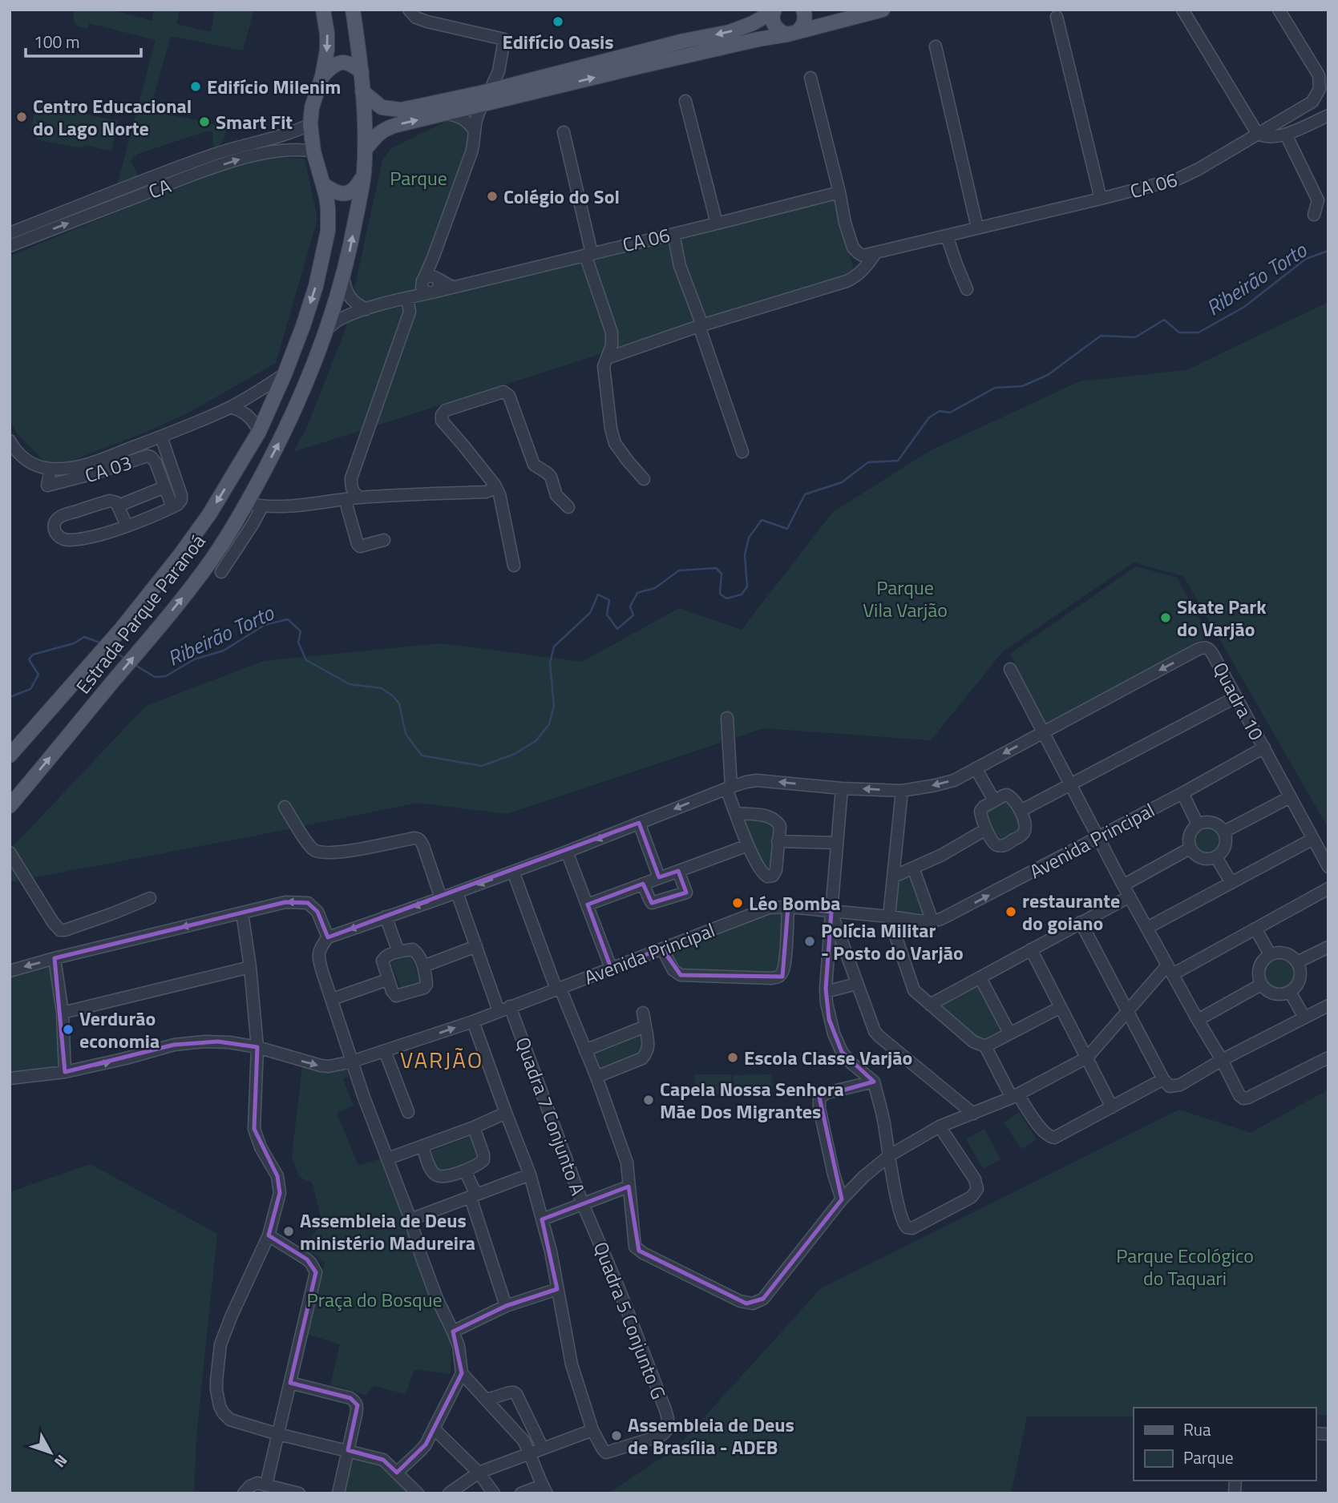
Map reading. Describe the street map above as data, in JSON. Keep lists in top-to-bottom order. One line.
{"streets":{"main road":["Estrada Parque Paranoá"],"street":["CA 06","CA","CA 03","Quadra 10","Avenida Principal","Quadra 7 Conjunto A","Quadra 5 Conjunto G"]},"crossings":[["CA 06","Estrada Parque Paranoá"],["CA","Estrada Parque Paranoá"],["CA 03","Estrada Parque Paranoá"],["Quadra 10","Avenida Principal"],["Avenida Principal","Quadra 7 Conjunto A"],["Quadra 7 Conjunto A","Quadra 5 Conjunto G"]],"districts":["VARJÃO"],"water":["Ribeirão Torto"],"parks":["Parque","Parque Vila Varjão","Parque Ecológico do Taquari","Praça do Bosque"],"places":["Edifício Oasis","Edifício Milenim","Centro Educacional do Lago Norte","Smart Fit","Colégio do Sol","Skate Park do Varjão","Léo Bomba","restaurante do goiano","Polícia Militar - Posto do Varjão","Verdurão economia","Escola Classe Varjão","Capela Nossa Senhora Mãe Dos Migrantes","Assembleia de Deus ministério Madureira","Assembleia de Deus de Brasília - ADEB"],"legend":["Rua","Parque"],"scale_bar":"100 m","north":"bottom right"}
